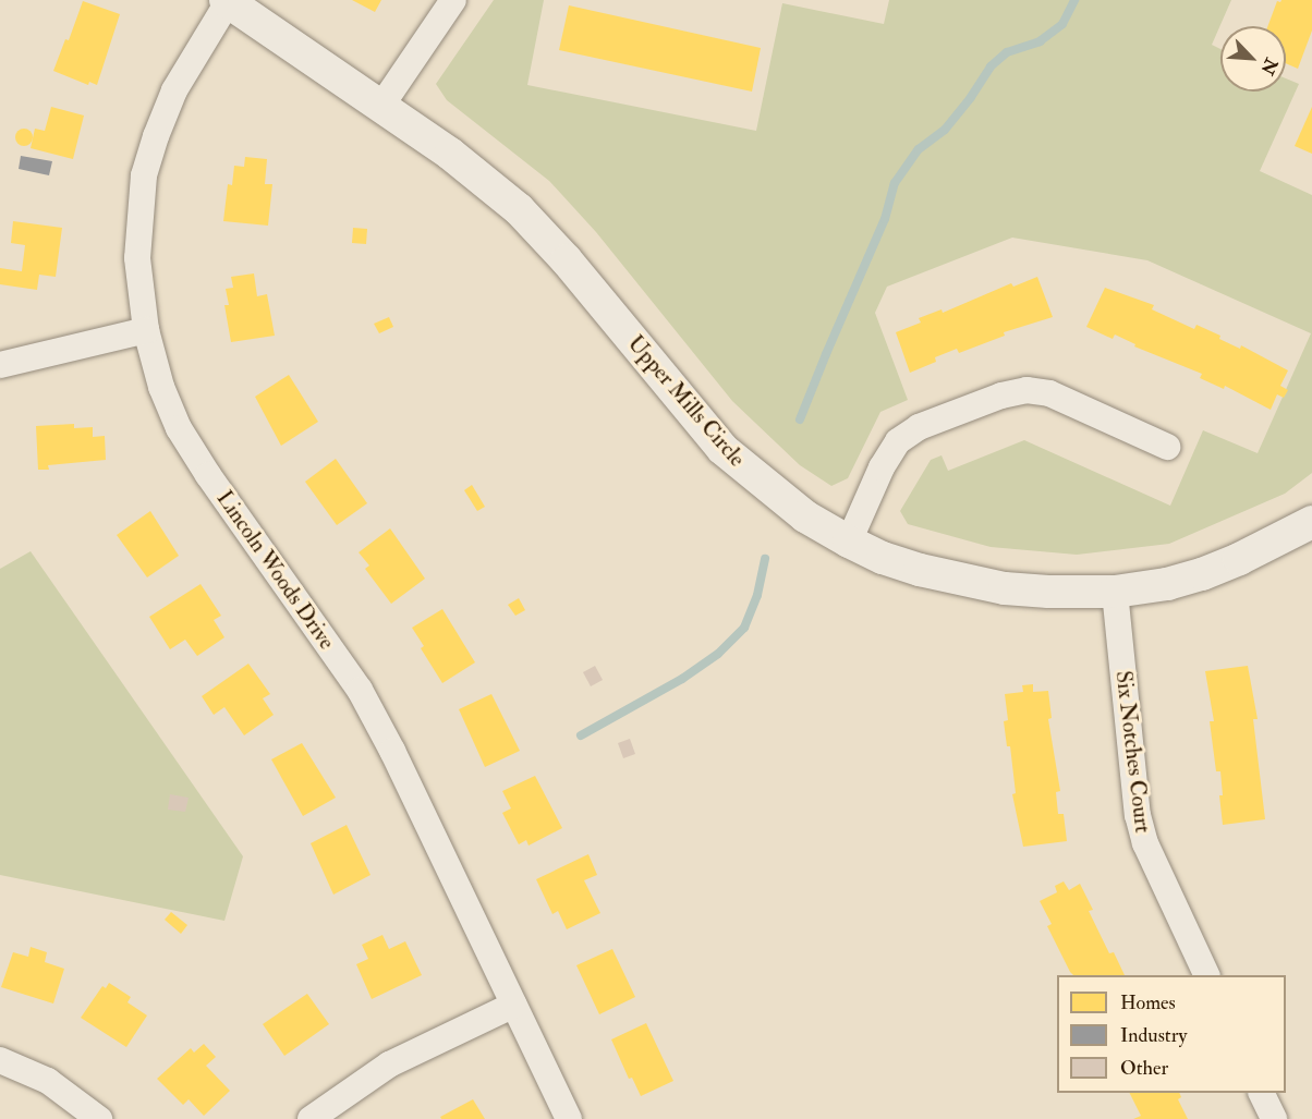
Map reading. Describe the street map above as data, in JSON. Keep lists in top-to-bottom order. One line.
{"streets":{"street":["Upper Mills Circle","Lincoln Woods Drive","Six Notches Court"]},"crossings":[["Upper Mills Circle","Lincoln Woods Drive"],["Upper Mills Circle","Six Notches Court"]],"legend":["Homes","Industry","Other"],"north":"bottom right"}
